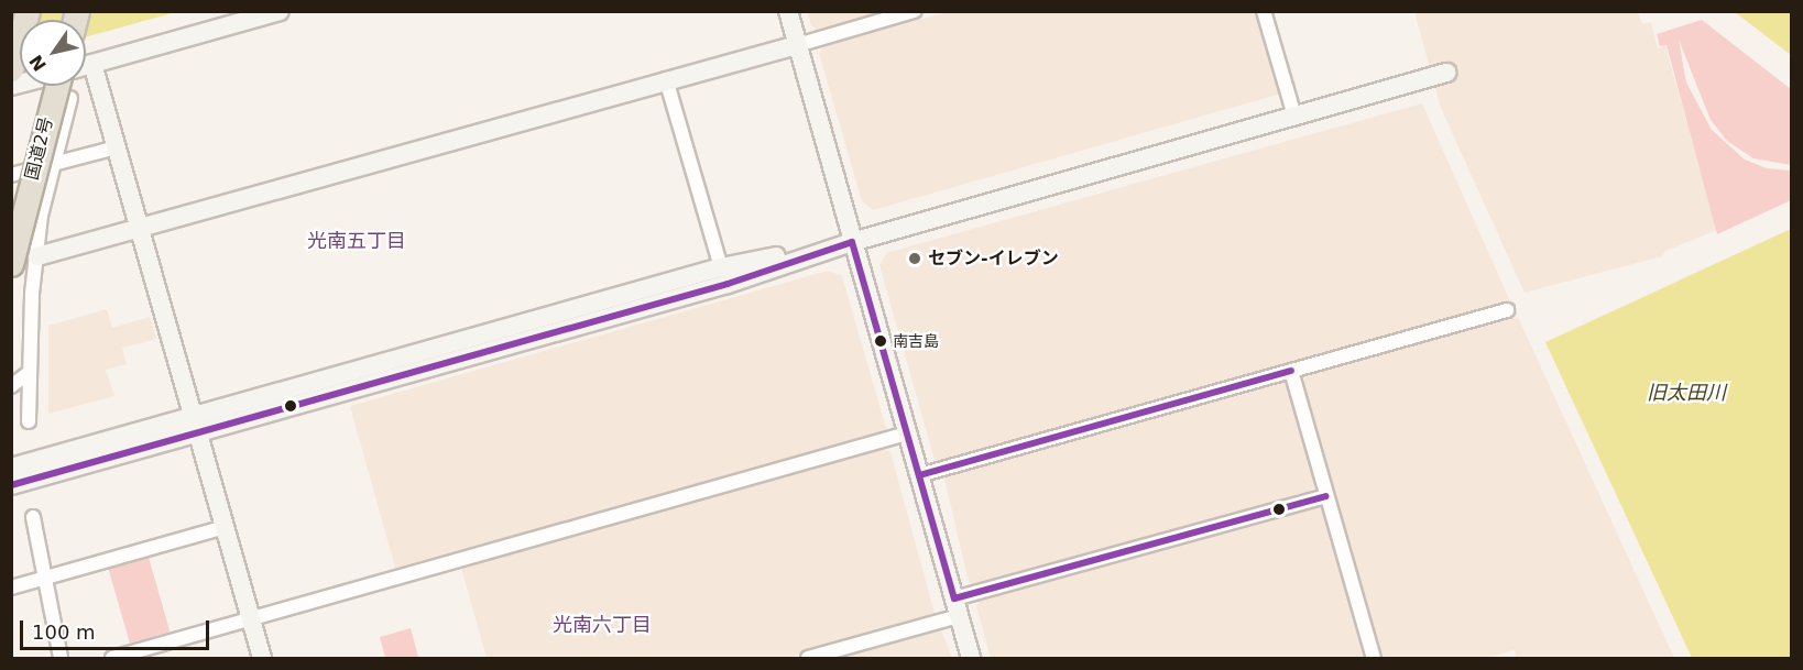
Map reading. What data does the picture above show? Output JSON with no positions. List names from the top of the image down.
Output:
{
  "streets": {
    "highway": ["国道2号"]
  },
  "districts": ["光南五丁目", "光南六丁目"],
  "water": ["旧太田川"],
  "places": ["セブン-イレブン", "南吉島"],
  "scale_bar": "100 m",
  "north": "bottom left"
}
